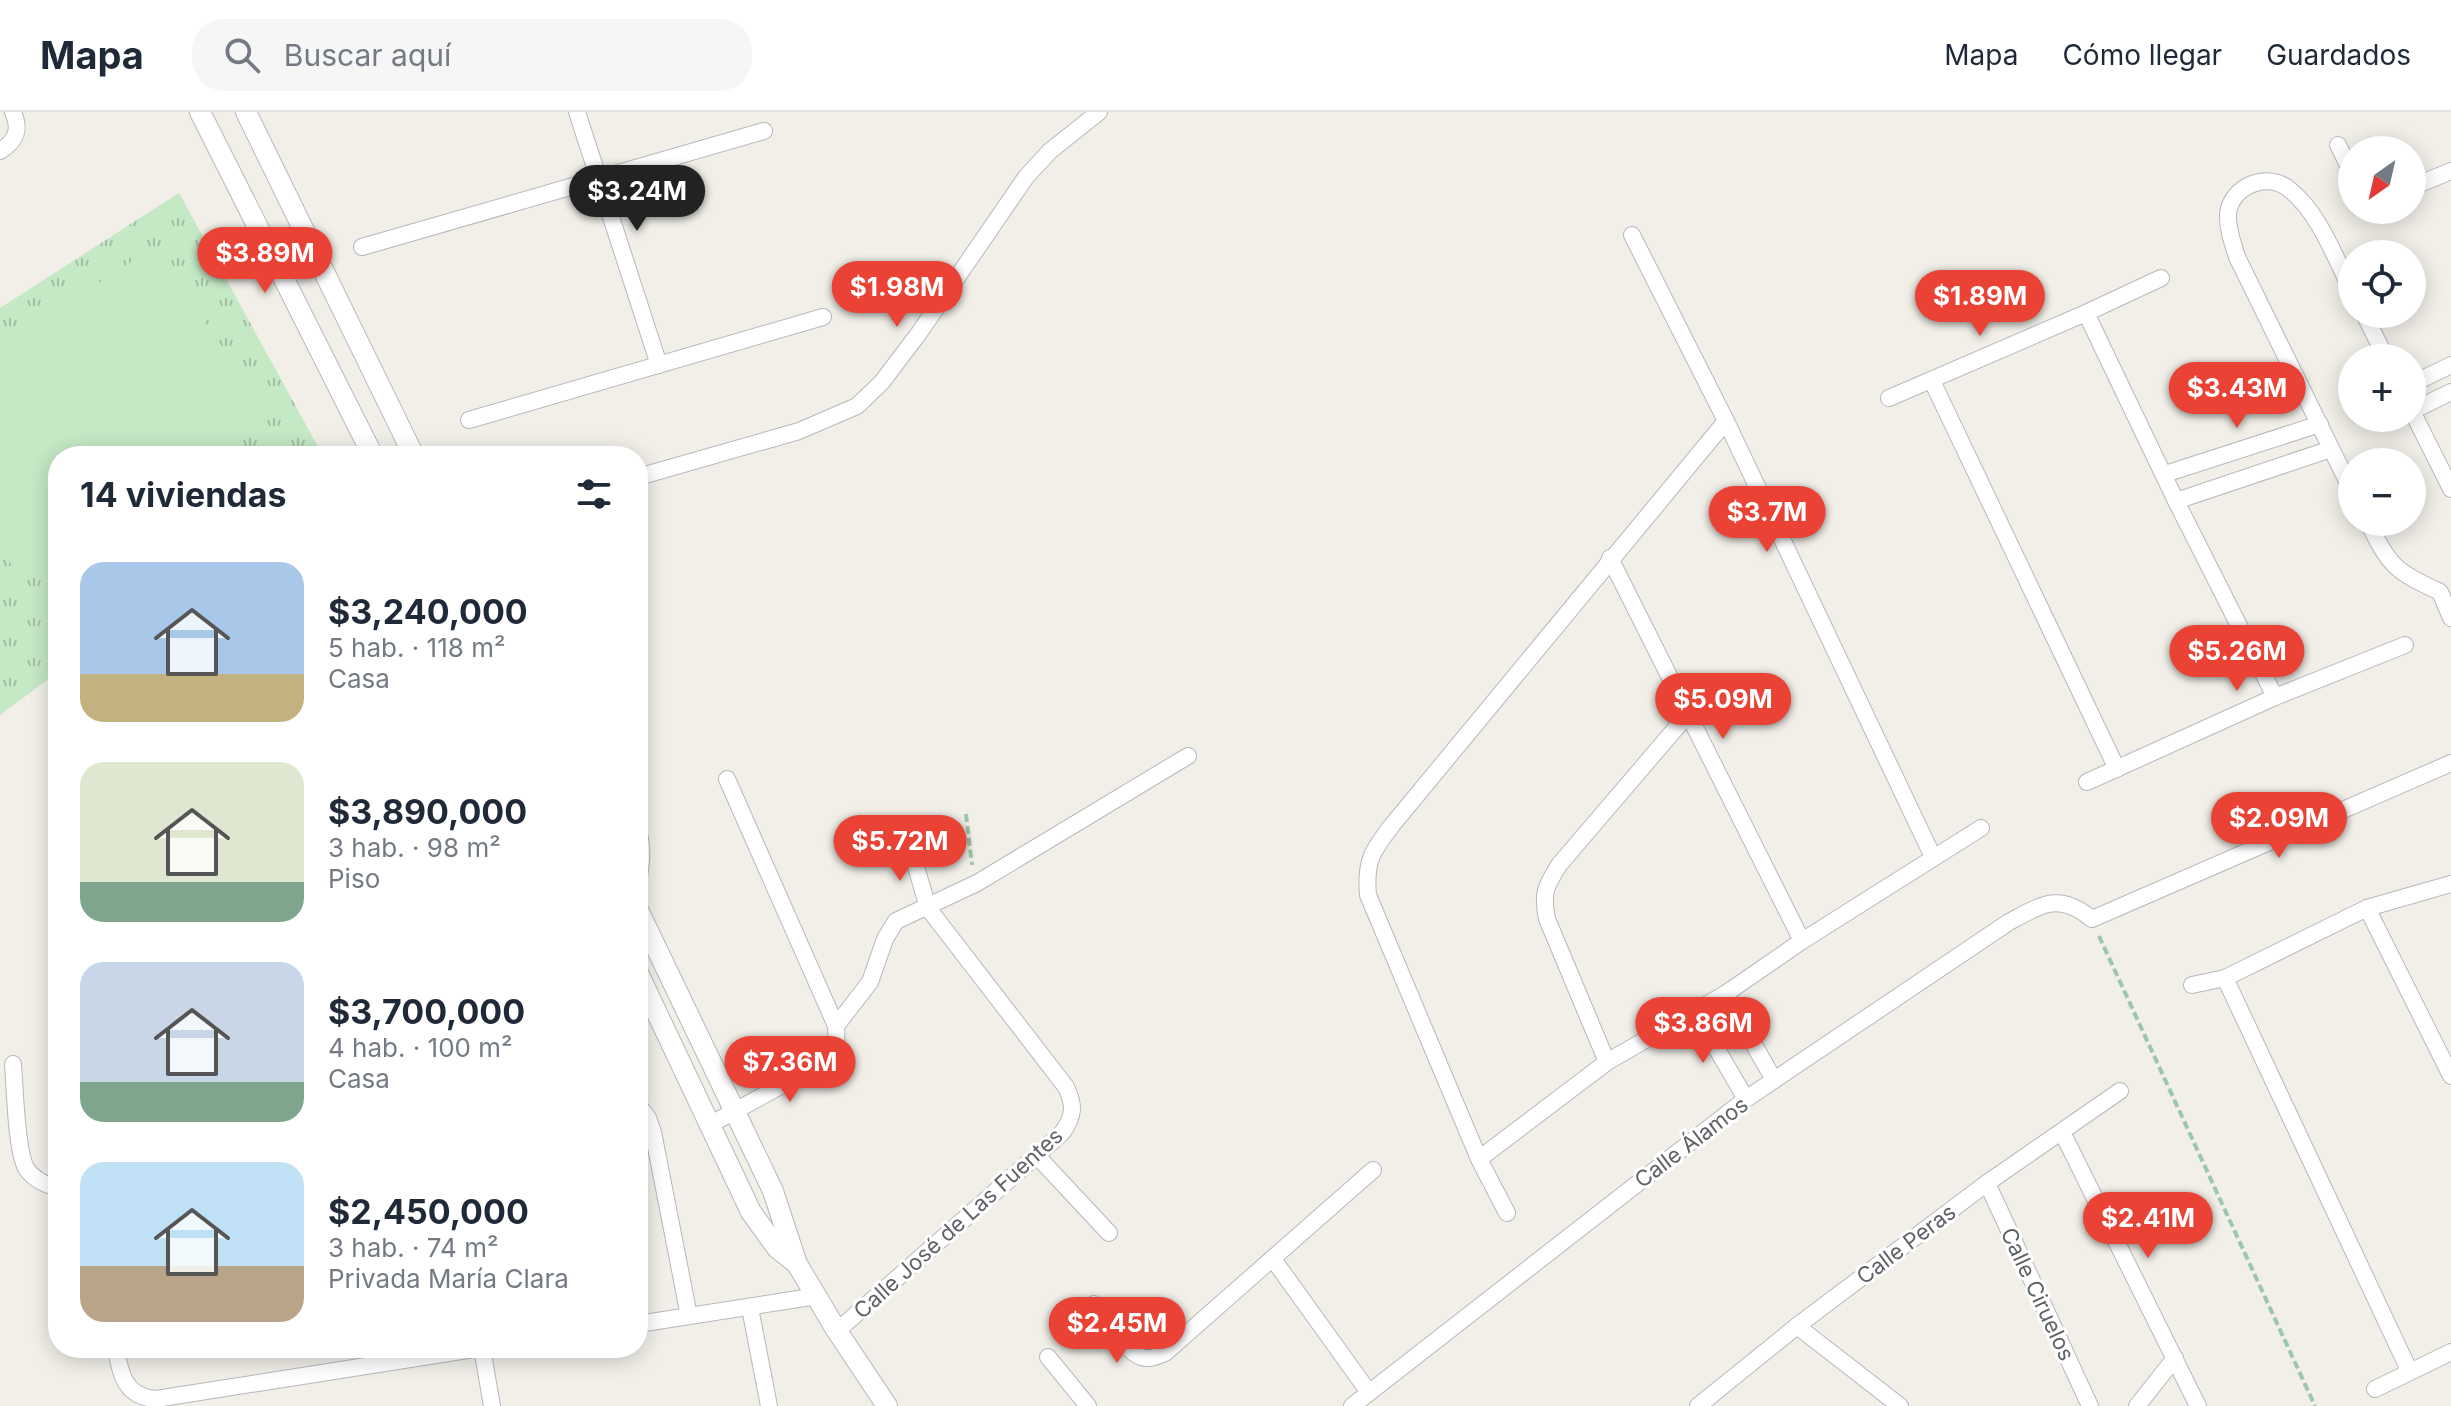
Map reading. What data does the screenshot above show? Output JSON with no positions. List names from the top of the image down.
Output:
{
  "streets": {
    "street": [
      "Calle Álamos",
      "Calle José de Las Fuentes",
      "Calle Peras",
      "Calle Ciruelos"
    ]
  },
  "crossings": [
    ["Calle Peras", "Calle Ciruelos"]
  ],
  "north": "bottom left",
  "page": {
    "header": "Mapa",
    "search": "Buscar aquí",
    "nav": ["Mapa", "Cómo llegar", "Guardados"],
    "map_buttons": ["+", "−"],
    "price": [
      "$3.24M",
      "$3.89M",
      "$1.98M",
      "$1.89M",
      "$3.43M",
      "$3.7M",
      "$5.26M",
      "$5.09M",
      "$2.09M",
      "$5.72M",
      "$3.86M",
      "$7.36M",
      "$2.41M",
      "$2.45M"
    ],
    "heading": "14 viviendas",
    "list": [
      {
        "name": "$3,240,000",
        "note": "5 hab. · 118 m² · Casa"
      },
      {
        "name": "$3,890,000",
        "note": "3 hab. · 98 m² · Piso"
      },
      {
        "name": "$3,700,000",
        "note": "4 hab. · 100 m² · Casa"
      },
      {
        "name": "$2,450,000",
        "note": "3 hab. · 74 m² · Privada María Clara"
      }
    ]
  }
}
